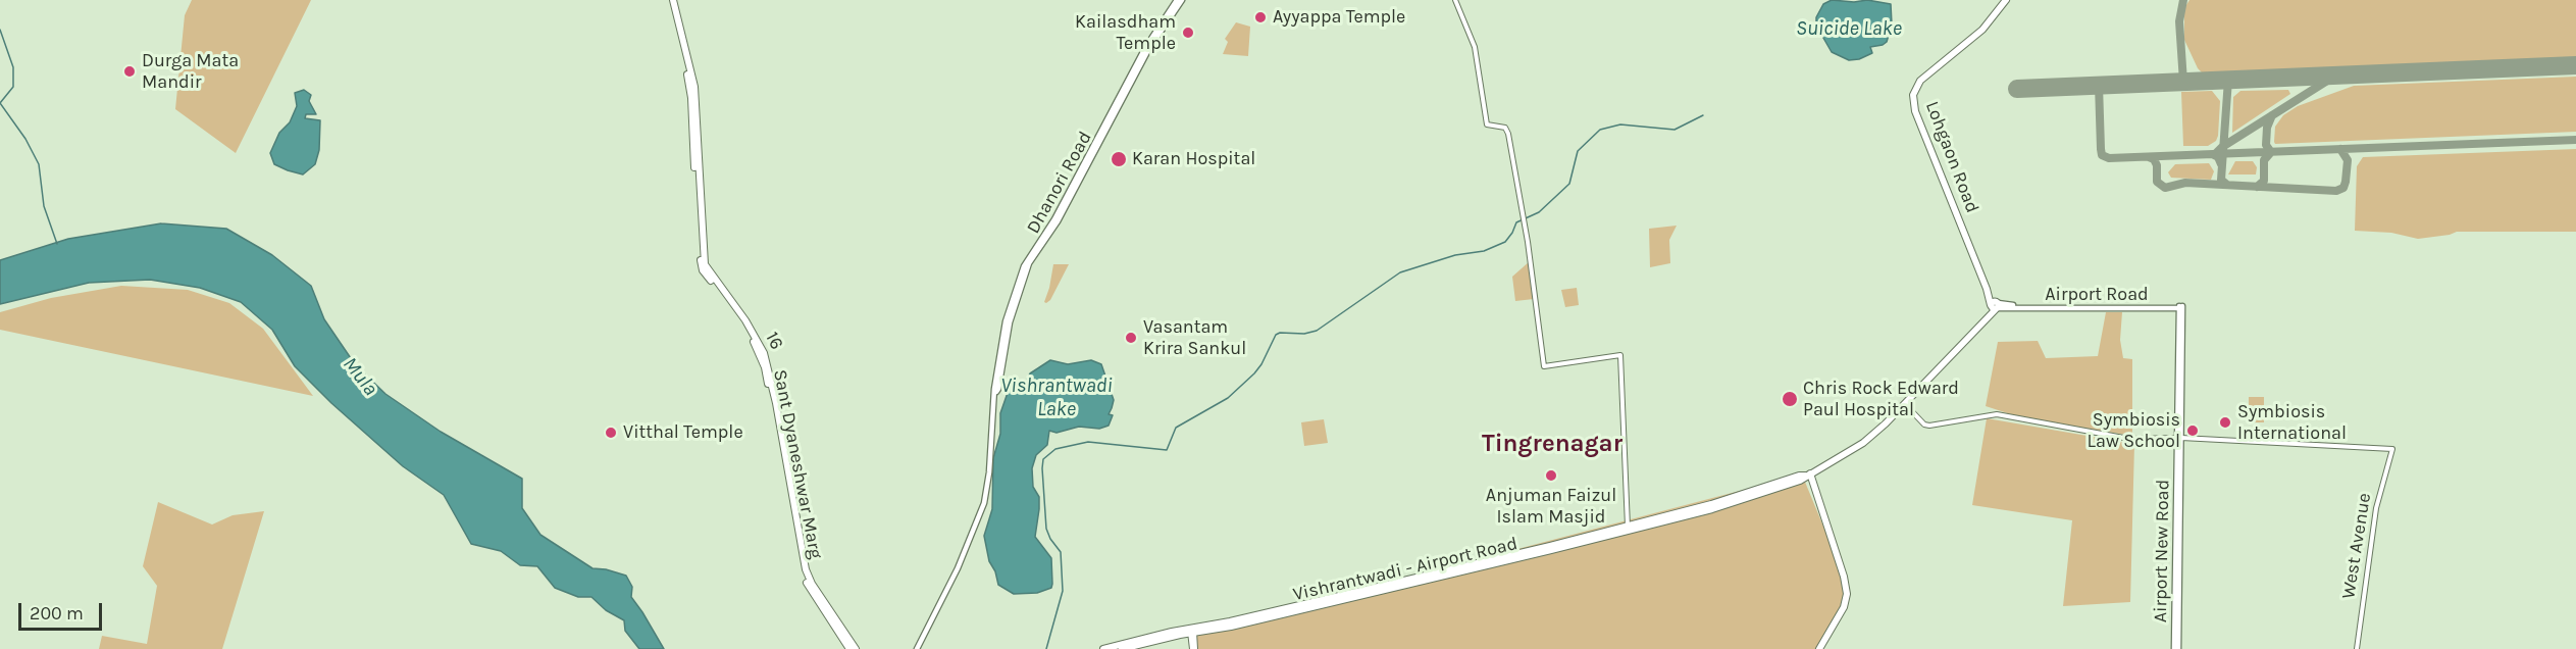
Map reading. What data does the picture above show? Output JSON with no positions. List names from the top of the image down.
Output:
{
  "streets": {
    "main road": [
      "Lohgaon Road",
      "Dhanori Road",
      "Airport Road",
      "16",
      "Sant Dyaneshwar Marg",
      "Airport New Road",
      "Vishrantwadi - Airport Road"
    ],
    "street": ["West Avenue"]
  },
  "crossings": [
    ["Lohgaon Road", "Airport Road"],
    ["Lohgaon Road", "Vishrantwadi - Airport Road"],
    ["Airport Road", "Airport New Road"],
    ["Airport Road", "Vishrantwadi - Airport Road"],
    ["16", "Sant Dyaneshwar Marg"],
    ["West Avenue", "Airport New Road"]
  ],
  "districts": ["Tingrenagar"],
  "water": ["Suicide Lake", "Mula", "Vishrantwadi Lake"],
  "places": [
    "Ayyappa Temple",
    "Kailasdham Temple",
    "Durga Mata Mandir",
    "Karan Hospital",
    "Vasantam Krira Sankul",
    "Chris Rock Edward Paul Hospital",
    "Symbiosis International",
    "Symbiosis Law School",
    "Vitthal Temple",
    "Anjuman Faizul Islam Masjid"
  ],
  "scale_bar": "200 m"
}
